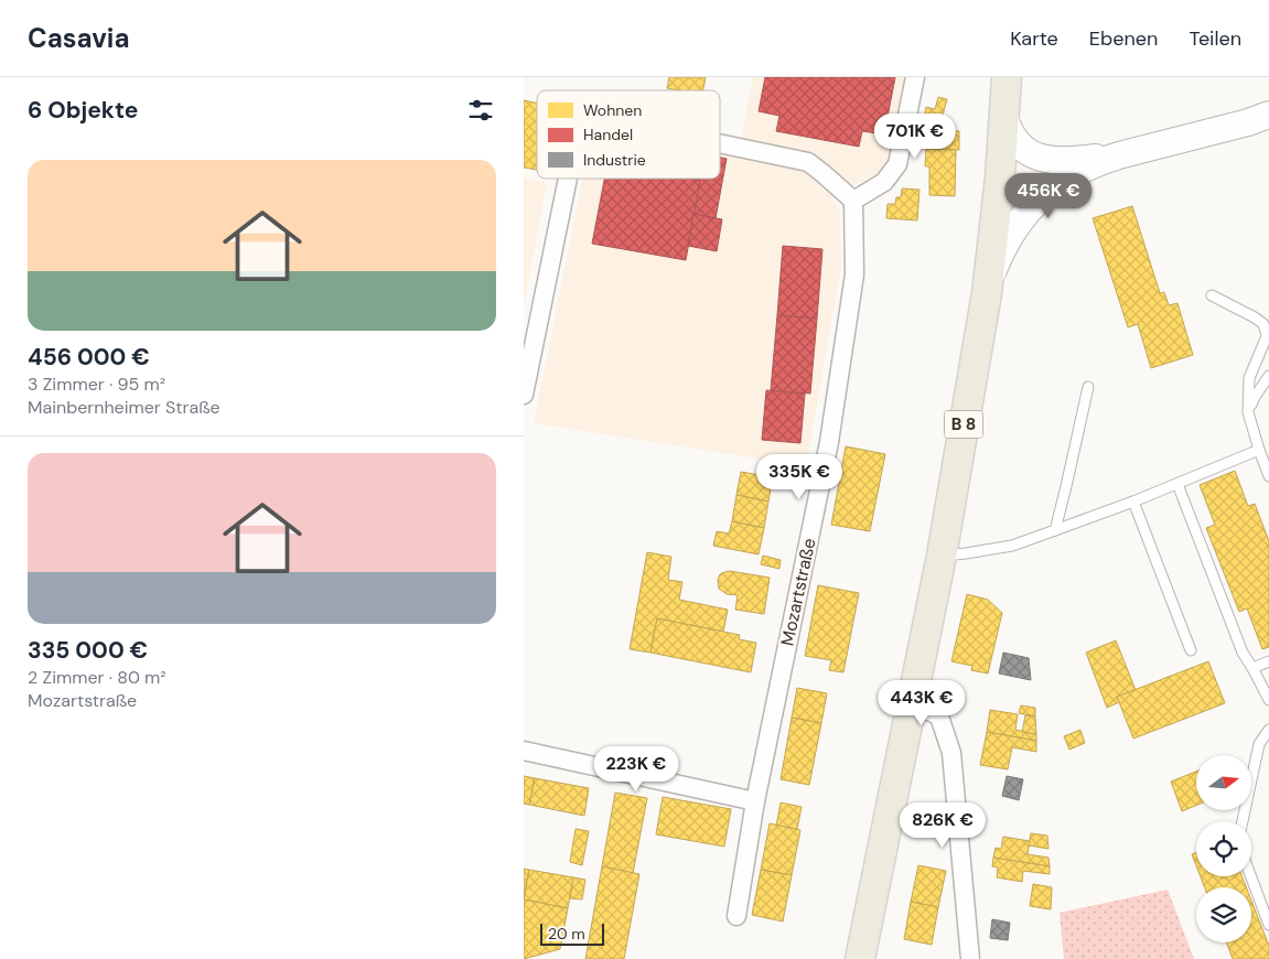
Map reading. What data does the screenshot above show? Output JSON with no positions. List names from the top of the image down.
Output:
{
  "streets": {
    "main road": ["B 8"],
    "street": ["Mozartstraße"]
  },
  "legend": ["Wohnen", "Handel", "Industrie"],
  "scale_bar": "20 m",
  "north": "right",
  "page": {
    "header": "Casavia",
    "nav": ["Karte", "Ebenen", "Teilen"],
    "heading": "6 Objekte",
    "price": [
      "701K €",
      "456K €",
      "335K €",
      "443K €",
      "223K €",
      "826K €"
    ],
    "list": [
      {
        "name": "456 000 €",
        "note": "3 Zimmer · 95 m² · Mainbernheimer Straße"
      },
      {
        "name": "335 000 €",
        "note": "2 Zimmer · 80 m² · Mozartstraße"
      }
    ],
    "scale": "20 m"
  }
}
